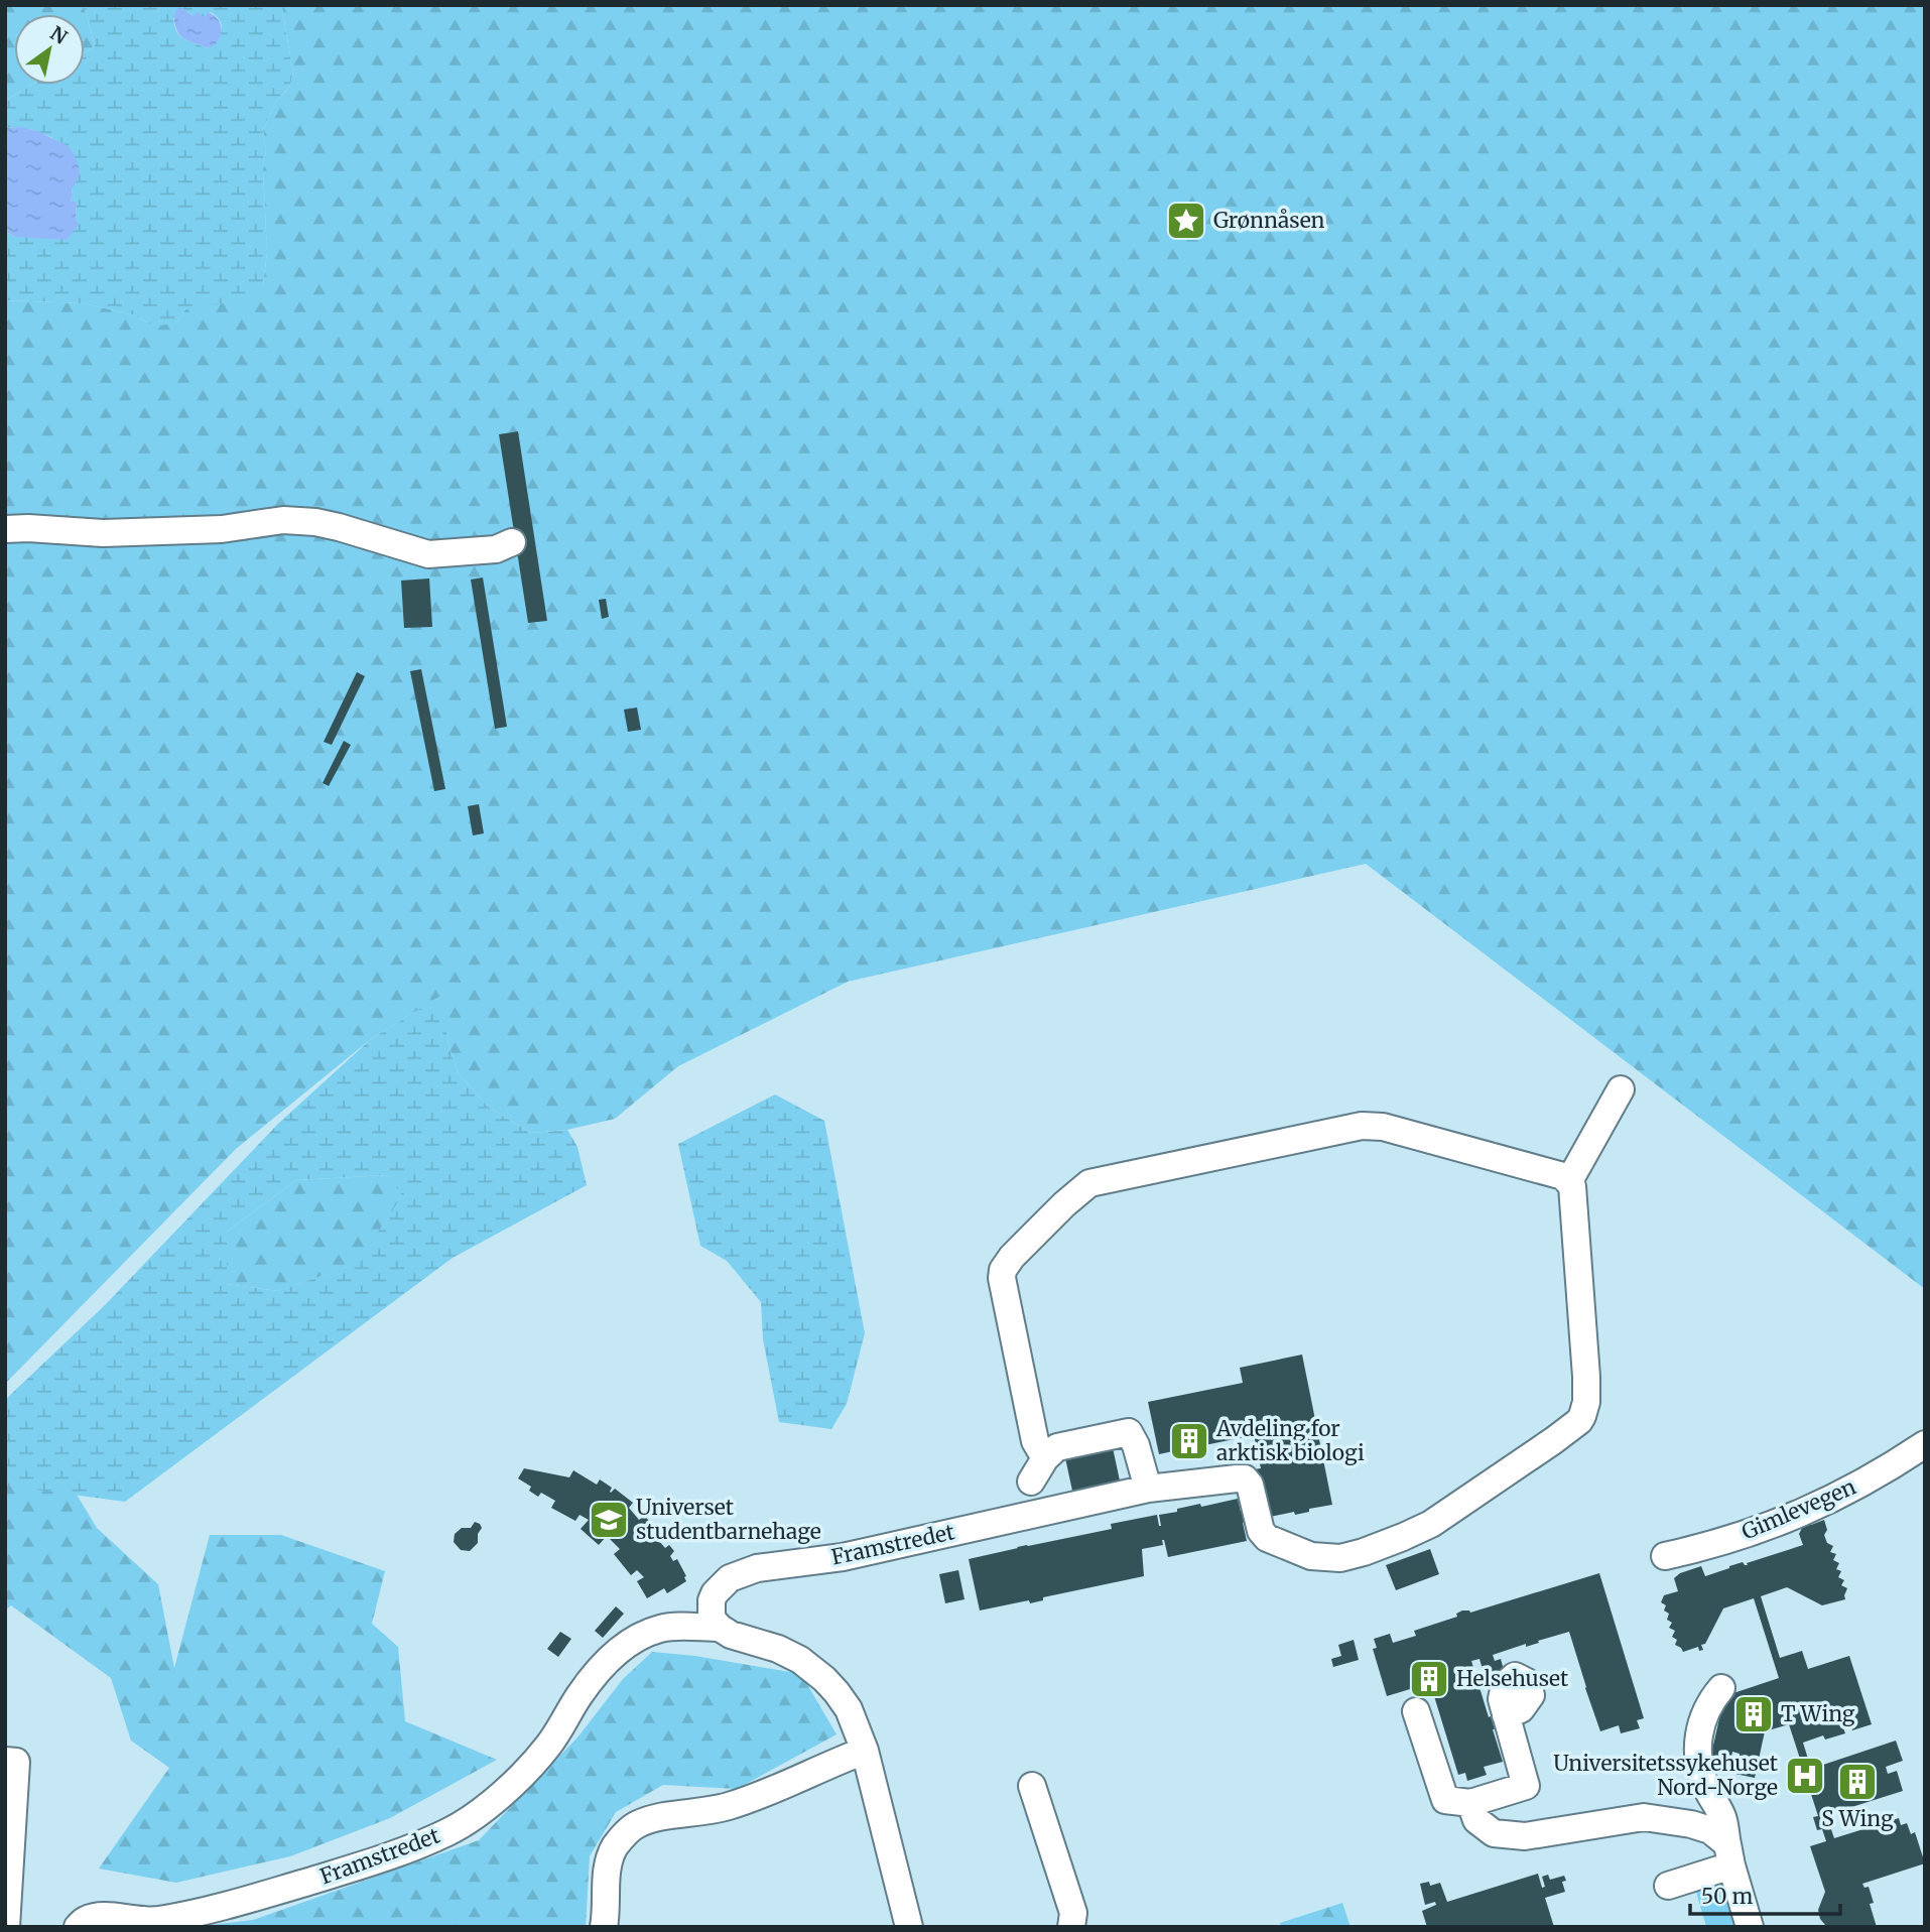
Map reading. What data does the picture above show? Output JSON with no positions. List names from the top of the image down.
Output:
{
  "streets": {
    "street": ["Gimlevegen", "Framstredet"]
  },
  "places": {
    "place": ["Grønnåsen"],
    "building": [
      "Avdeling for arktisk biologi",
      "Helsehuset",
      "T Wing",
      "S Wing"
    ],
    "school or university": ["Universet studentbarnehage"],
    "hospital": ["Universitetssykehuset Nord-Norge"]
  },
  "scale_bar": "50 m",
  "north": "top right"
}
